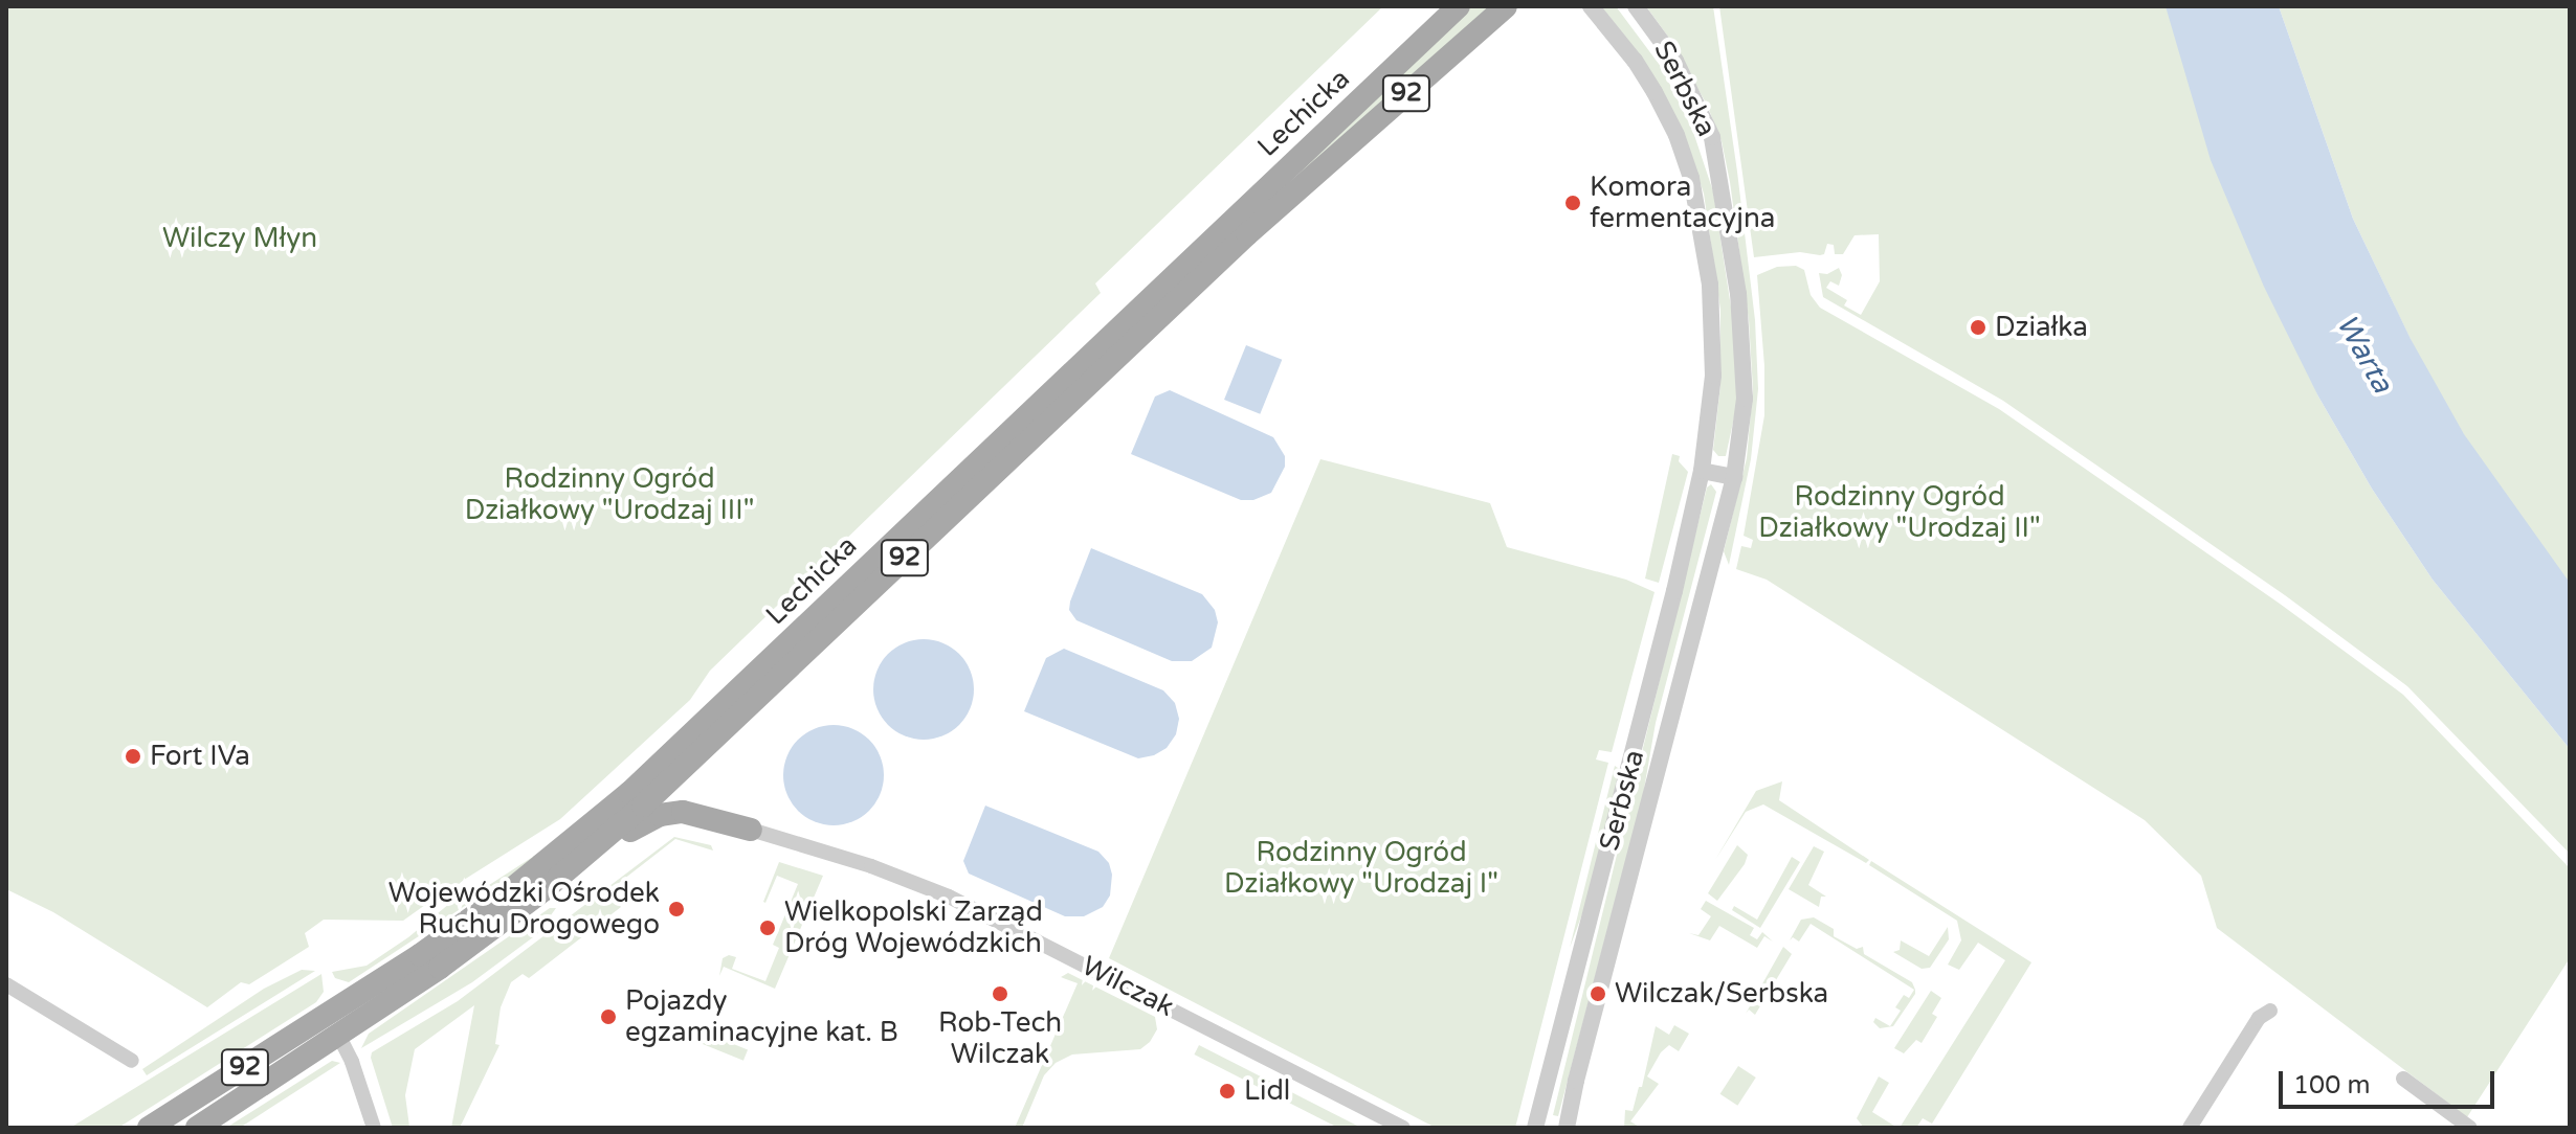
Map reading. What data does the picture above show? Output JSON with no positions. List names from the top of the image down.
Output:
{
  "streets": {
    "main road": ["92", "Lechicka"],
    "street": ["Serbska", "Wilczak"]
  },
  "water": ["Warta"],
  "parks": [
    "Wilczy Młyn",
    "Rodzinny Ogród Działkowy \"Urodzaj III\"",
    "Rodzinny Ogród Działkowy \"Urodzaj II\"",
    "Rodzinny Ogród Działkowy \"Urodzaj I\""
  ],
  "places": [
    "Komora fermentacyjna",
    "Działka",
    "Fort IVa",
    "Wojewódzki Ośrodek Ruchu Drogowego",
    "Wielkopolski Zarząd Dróg Wojewódzkich",
    "Rob-Tech Wilczak",
    "Wilczak/Serbska",
    "Pojazdy egzaminacyjne kat. B",
    "Lidl"
  ],
  "scale_bar": "100 m"
}
